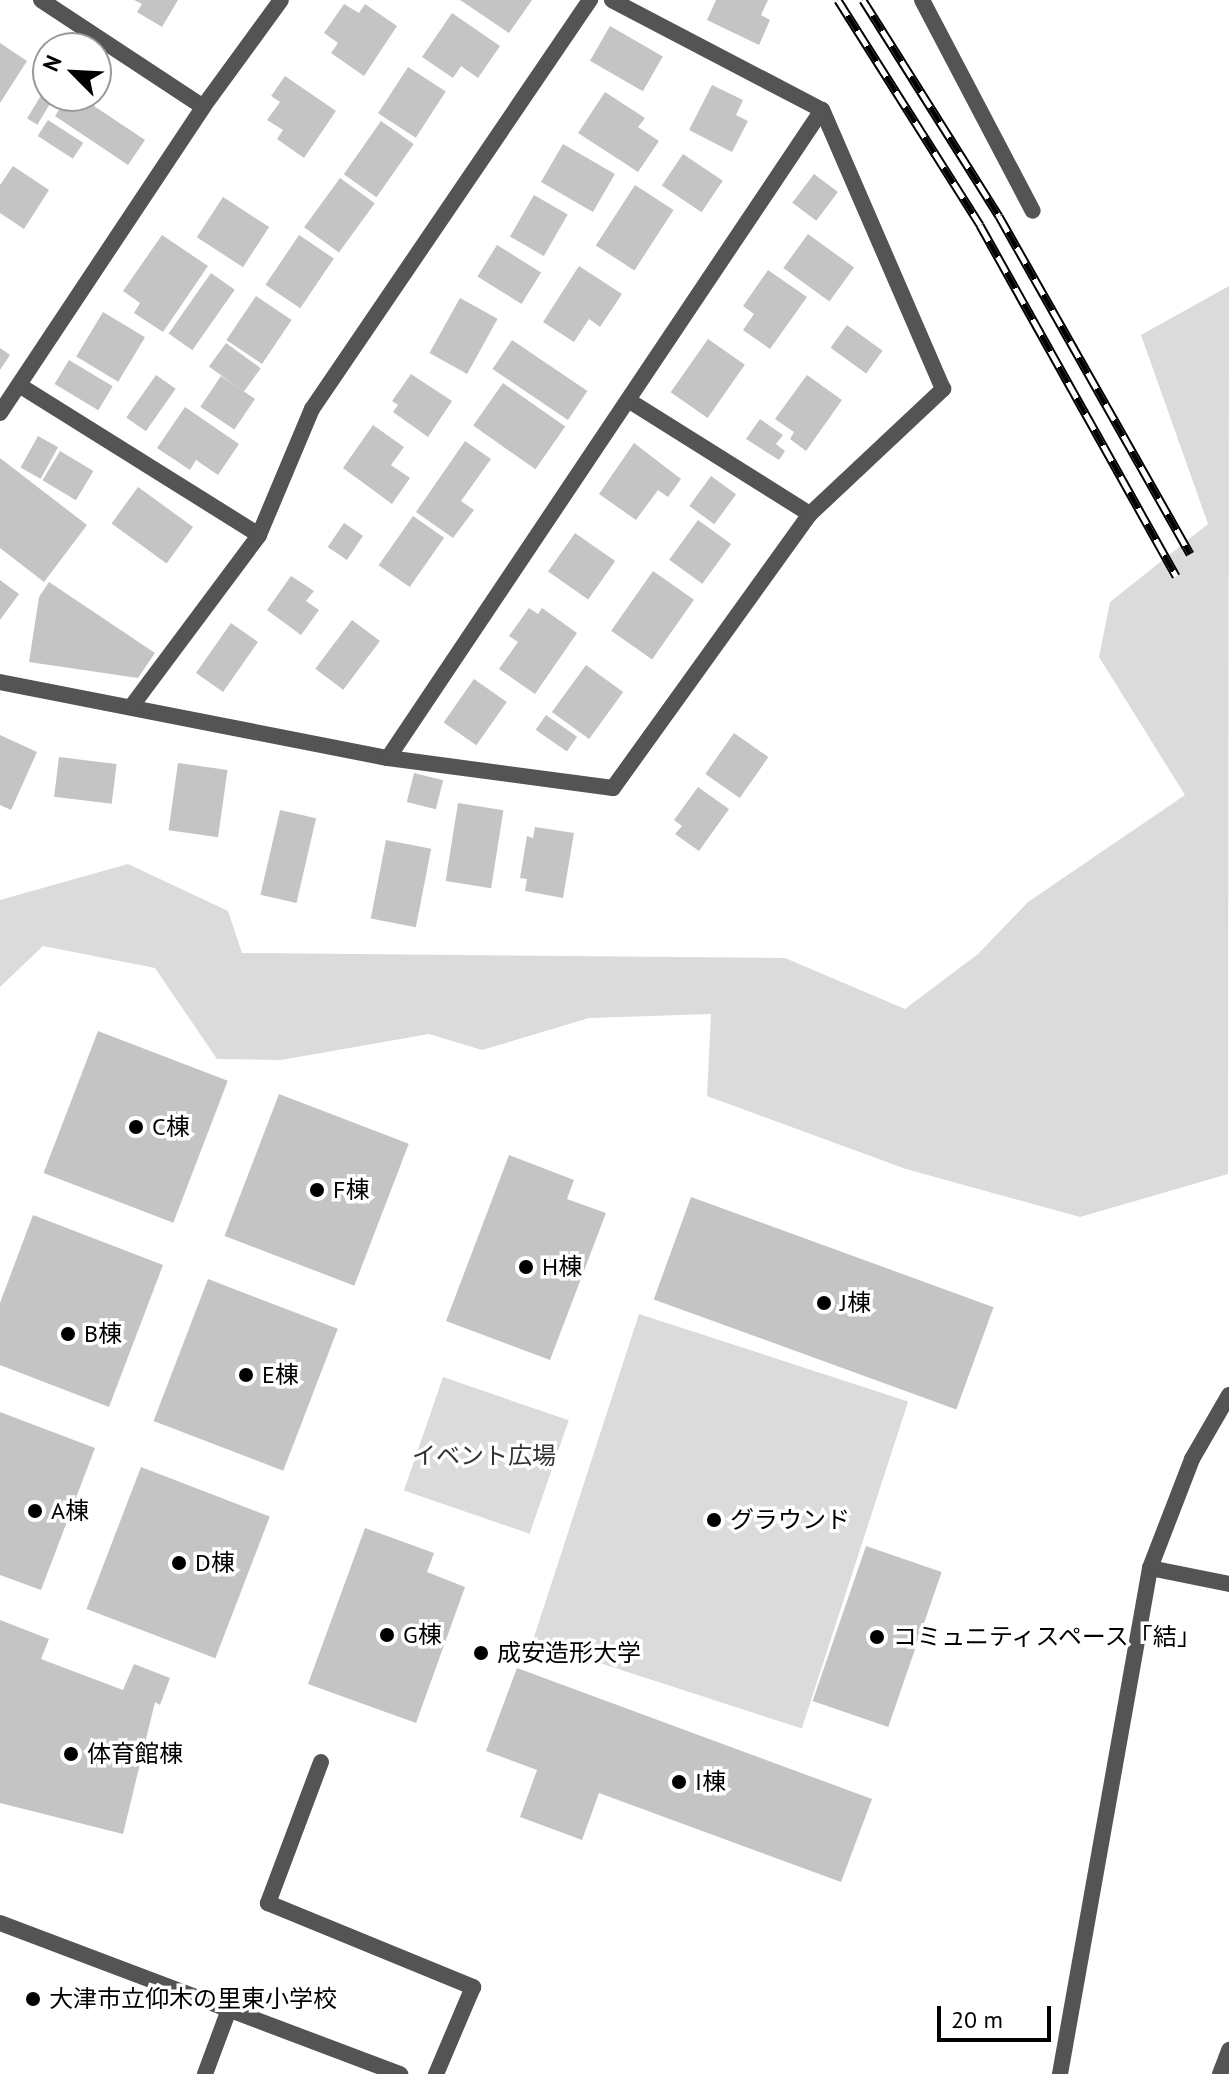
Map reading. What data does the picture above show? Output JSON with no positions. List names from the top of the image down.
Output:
{
  "parks": ["イベント広場"],
  "places": [
    "C棟",
    "F棟",
    "H棟",
    "J棟",
    "B棟",
    "E棟",
    "A棟",
    "グラウンド",
    "D棟",
    "G棟",
    "コミュニティスペース「結」",
    "成安造形大学",
    "体育館棟",
    "I棟",
    "大津市立仰木の里東小学校"
  ],
  "scale_bar": "20 m",
  "north": "top left"
}
